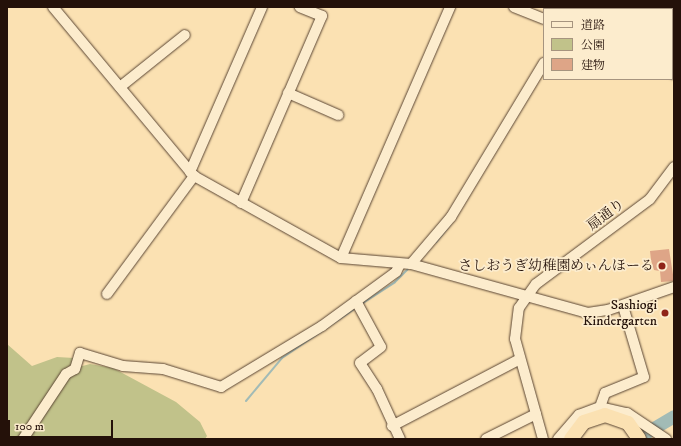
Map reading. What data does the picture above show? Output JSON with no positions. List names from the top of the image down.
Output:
{
  "streets": {
    "street": ["扇通り"]
  },
  "places": ["さしおうぎ幼稚園めぃんほーる", "Sashiogi Kindergarten"],
  "legend": ["道路", "公園", "建物"],
  "scale_bar": "100 m"
}
